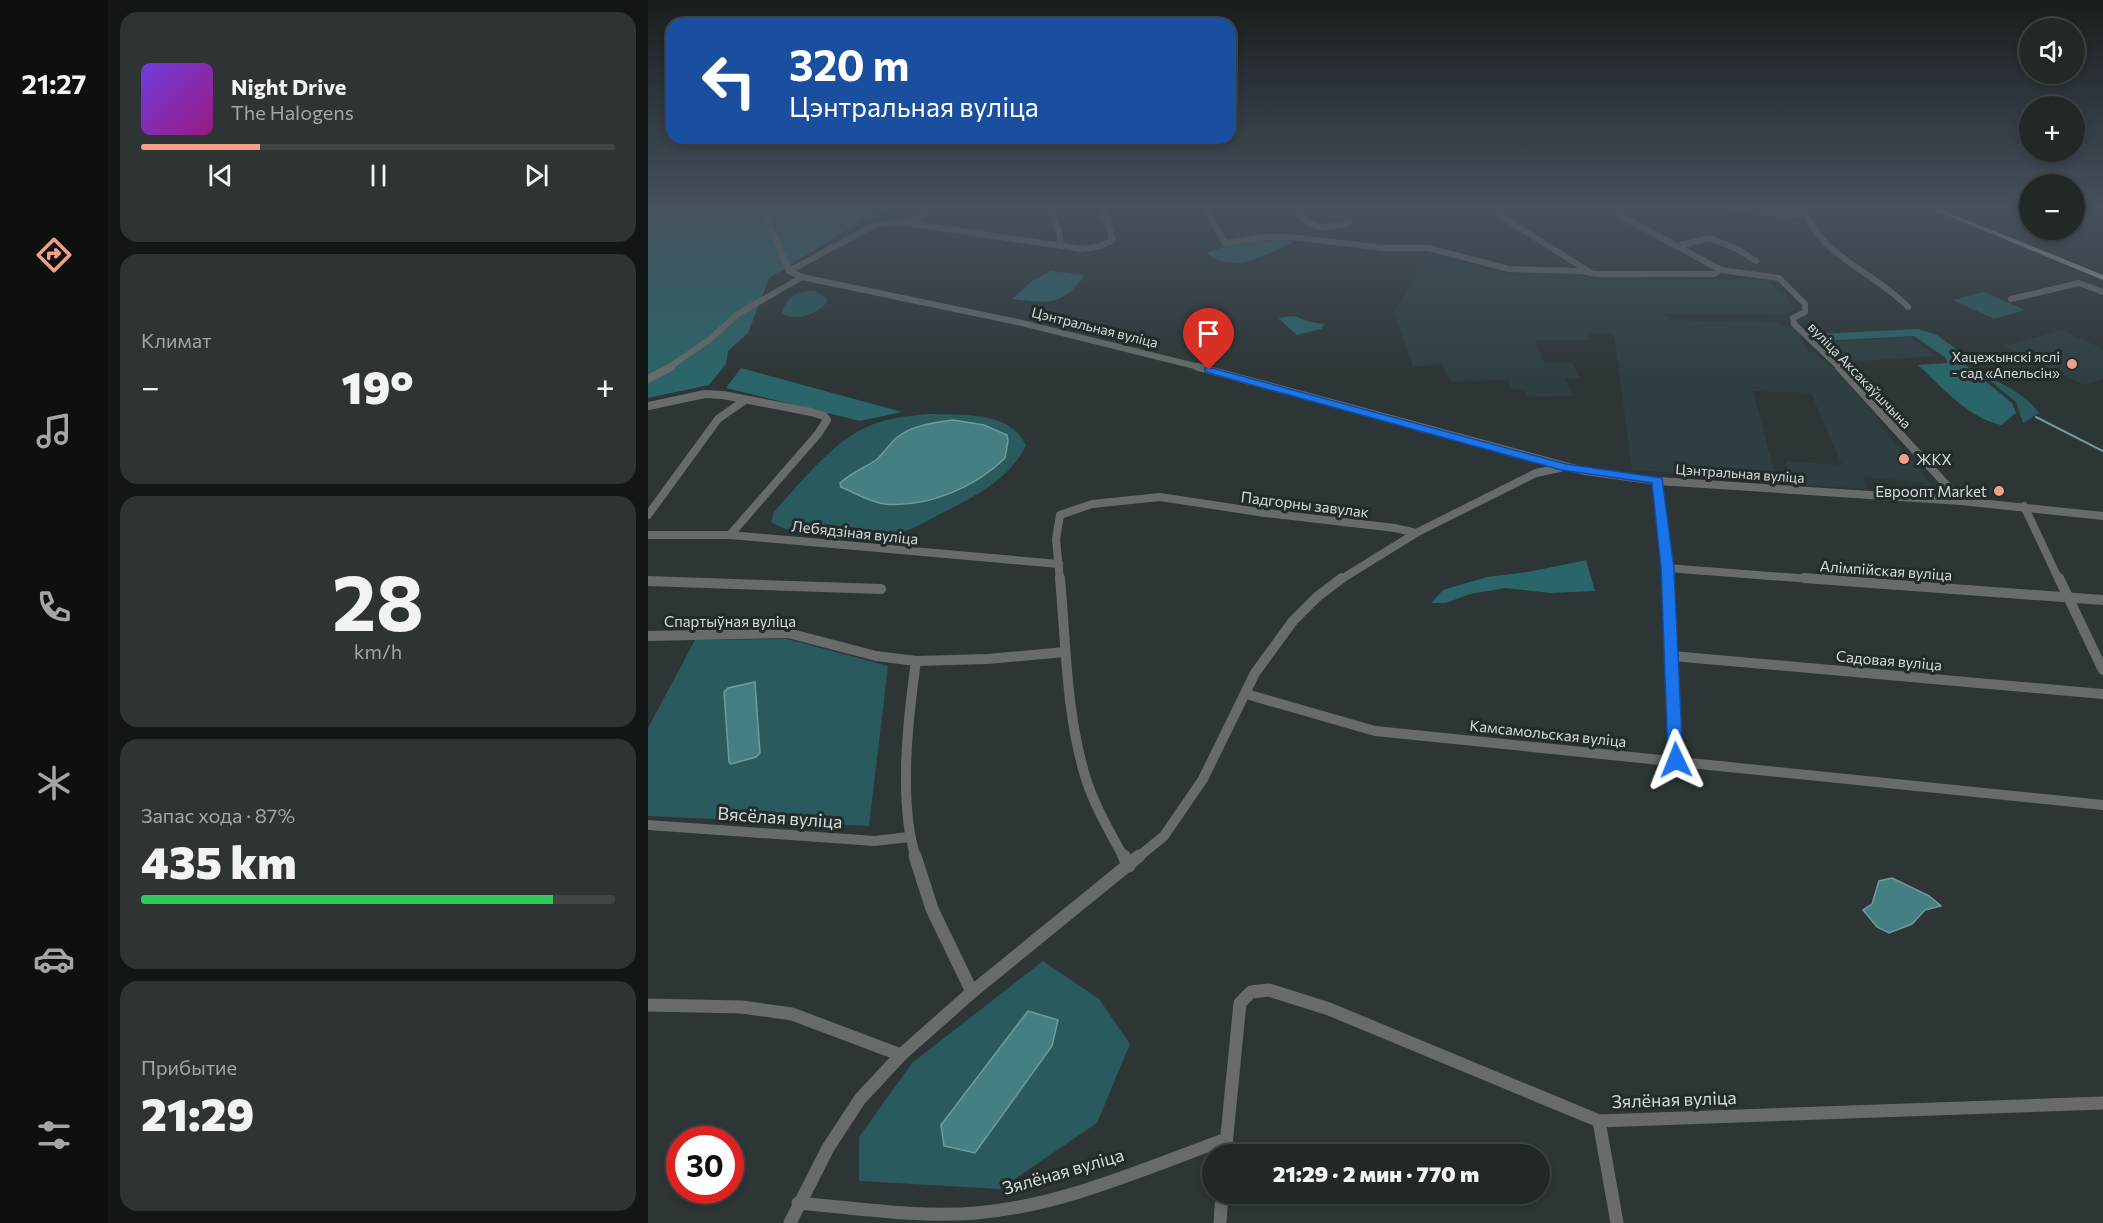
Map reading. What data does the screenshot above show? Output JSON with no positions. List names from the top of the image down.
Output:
{
  "streets": {
    "street": [
      "Цэнтральная вуліца",
      "вуліца Аксакаўшчына",
      "Падгорны завулак",
      "Лебядзіная вуліца",
      "Алімпійская вуліца",
      "Спартыўная вуліца",
      "Садовая вуліца",
      "Камсамольская вуліца",
      "Вясёлая вуліца",
      "Зялёная вуліца"
    ]
  },
  "crossings": [
    ["Цэнтральная вуліца", "вуліца Аксакаўшчына"],
    ["Падгорны завулак", "Лебядзіная вуліца"]
  ],
  "places": ["Хацежынскі яслі - сад «Апельсін»", "ЖКХ", "Евроопт Market"],
  "page": {
    "tabs": "21:27",
    "map_buttons": ["+", "−"],
    "turn": ["320 m", "Цэнтральная вуліца"],
    "song": ["Night Drive", "The Halogens"],
    "tile": [
      "Климат",
      ["28", "km/h"],
      ["Запас хода · 87%", "435 km"],
      ["Прибытие", "21:29"]
    ],
    "heat": ["−", "19°", "+"],
    "limit": "30",
    "trip": "21:29 · 2 мин · 770 m"
  }
}
